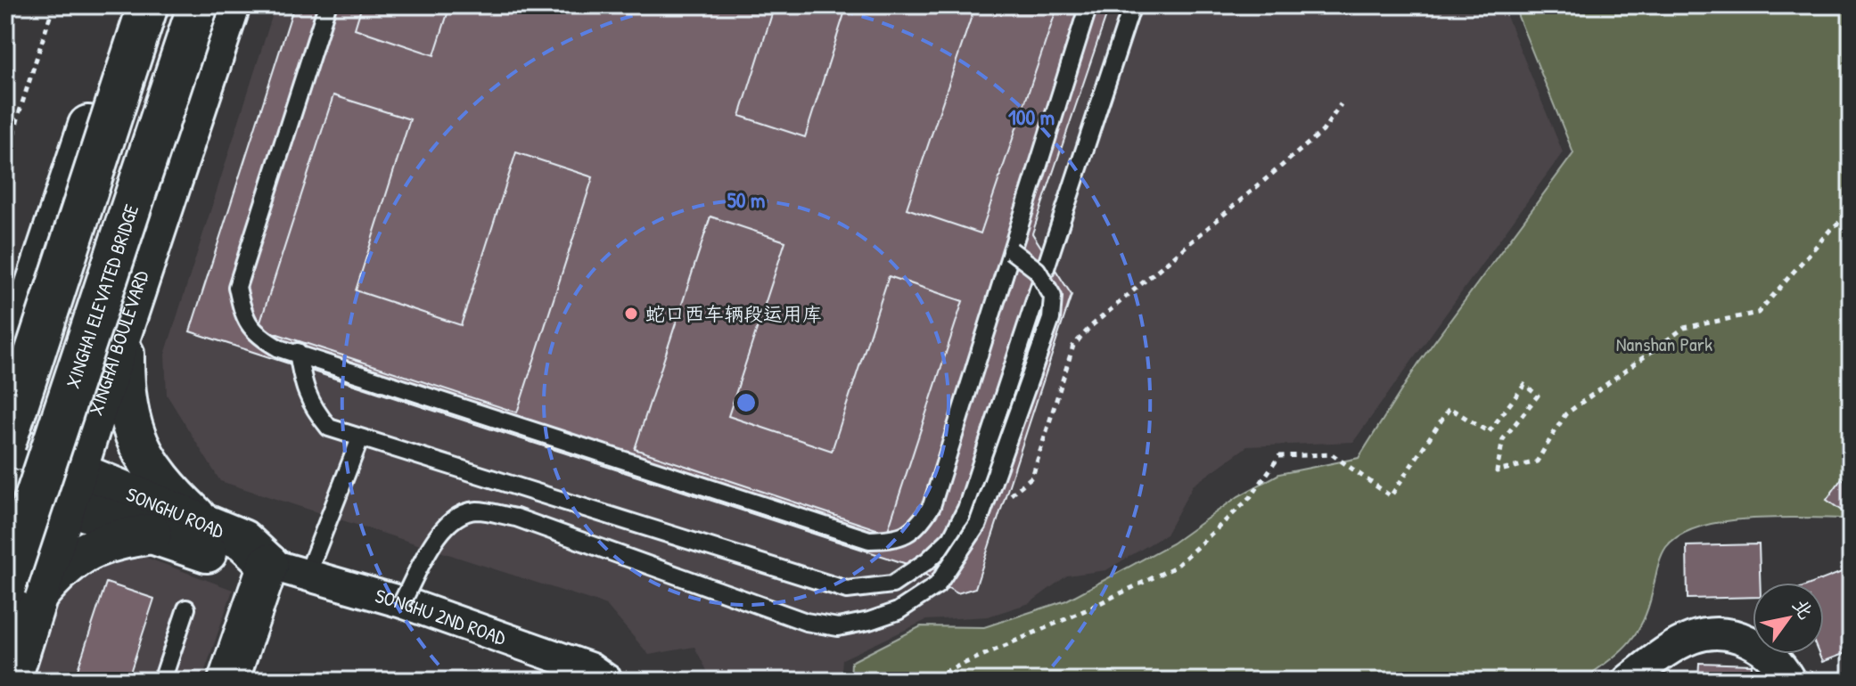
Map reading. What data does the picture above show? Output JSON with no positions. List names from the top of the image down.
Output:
{
  "streets": {
    "street": [
      "XINGHAI ELEVATED BRIDGE",
      "XINGHAI BOULEVARD",
      "SONGHU ROAD",
      "SONGHU 2ND ROAD"
    ]
  },
  "crossings": [
    ["XINGHAI ELEVATED BRIDGE", "XINGHAI BOULEVARD"],
    ["XINGHAI BOULEVARD", "SONGHU ROAD"],
    ["SONGHU ROAD", "SONGHU 2ND ROAD"]
  ],
  "parks": ["Nanshan Park"],
  "places": ["蛇口西车辆段运用库"],
  "north": "top right",
  "rings": ["100 m", "50 m"]
}
